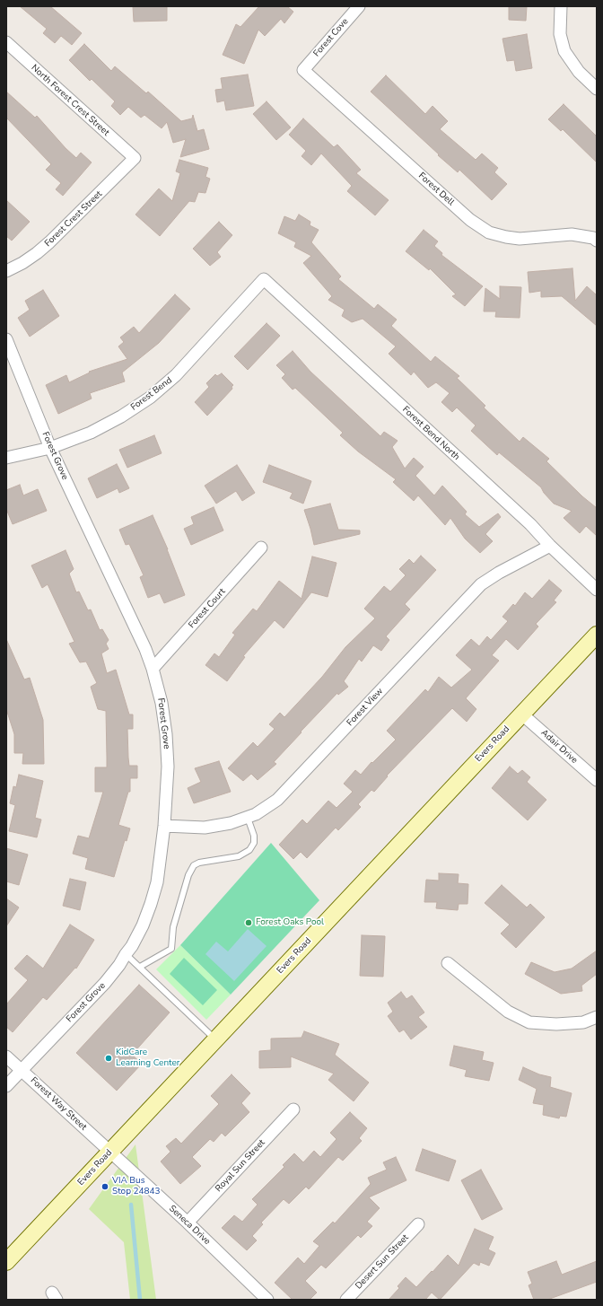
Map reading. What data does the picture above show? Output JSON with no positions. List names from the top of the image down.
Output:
{
  "streets": {
    "main road": ["Evers Road"],
    "street": [
      "Forest Cove",
      "North Forest Crest Street",
      "Forest Dell",
      "Forest Crest Street",
      "Forest Bend",
      "Forest Bend North",
      "Forest Grove",
      "Forest Court",
      "Forest View",
      "Adair Drive",
      "Forest Way Street",
      "Royal Sun Street",
      "Seneca Drive",
      "Desert Sun Street"
    ]
  },
  "crossings": [
    ["Forest Cove", "Forest Dell"],
    ["North Forest Crest Street", "Forest Crest Street"],
    ["Forest Bend", "Forest Bend North"],
    ["Forest Bend", "Forest Grove"],
    ["Forest Bend North", "Forest View"],
    ["Forest Grove", "Forest Court"],
    ["Forest Grove", "Forest View"],
    ["Forest Grove", "Forest Way Street"],
    ["Evers Road", "Adair Drive"],
    ["Evers Road", "Forest Way Street"],
    ["Evers Road", "Seneca Drive"],
    ["Forest Way Street", "Seneca Drive"],
    ["Royal Sun Street", "Seneca Drive"]
  ],
  "places": ["Forest Oaks Pool", "KidCare Learning Center", "VIA Bus Stop 24843"]
}
